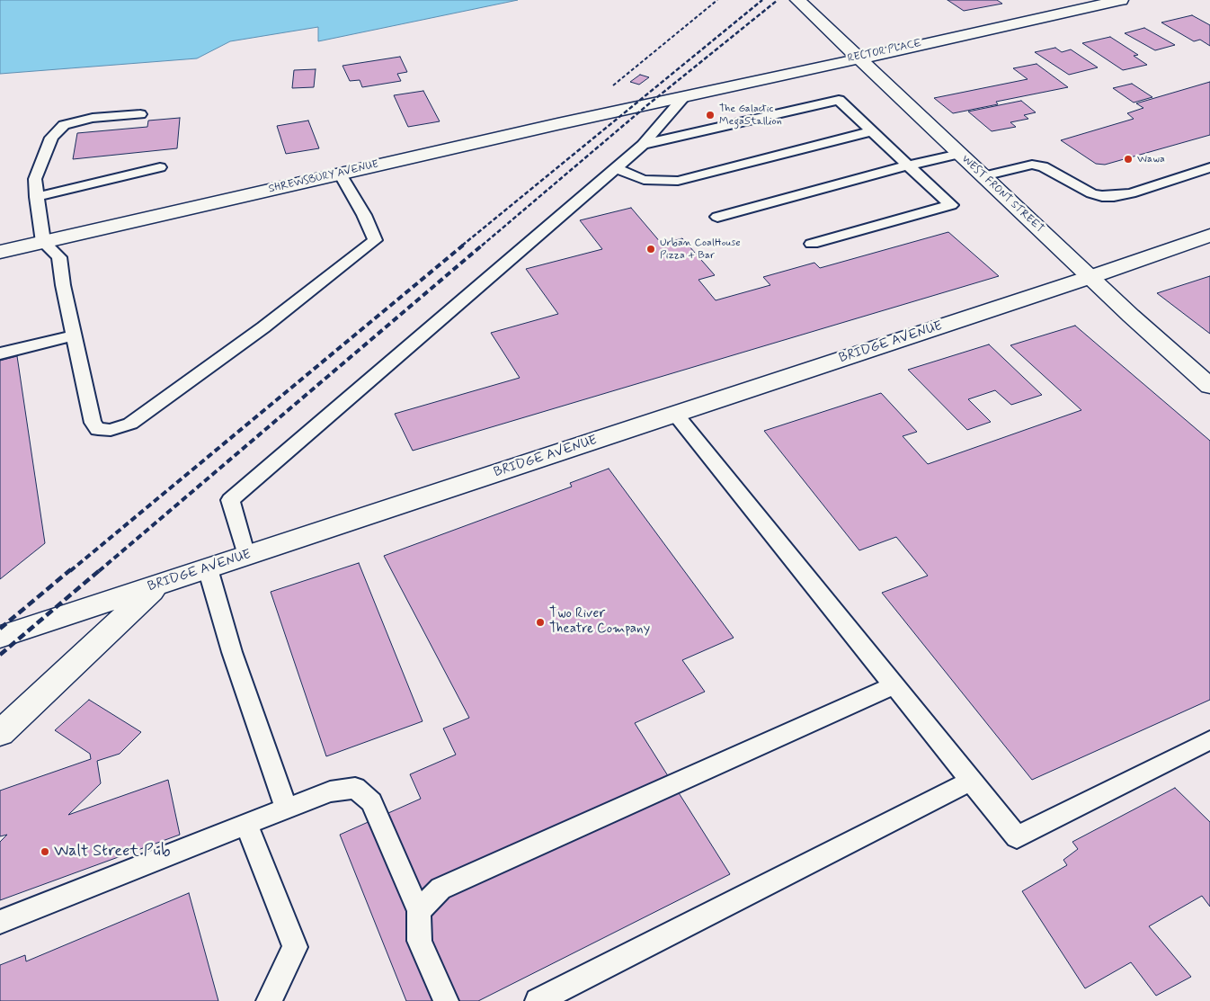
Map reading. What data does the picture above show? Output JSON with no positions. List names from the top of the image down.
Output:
{
  "streets": {
    "main road": [
      "RECTOR PLACE",
      "SHREWSBURY AVENUE",
      "WEST FRONT STREET",
      "BRIDGE AVENUE"
    ]
  },
  "crossings": [
    ["RECTOR PLACE", "SHREWSBURY AVENUE"],
    ["RECTOR PLACE", "WEST FRONT STREET"],
    ["WEST FRONT STREET", "BRIDGE AVENUE"]
  ],
  "places": [
    "The Galactic MegaStallion",
    "Wawa",
    "Urban CoalHouse Pizza + Bar",
    "Two River Theatre Company",
    "Walt Street Pub"
  ]
}
